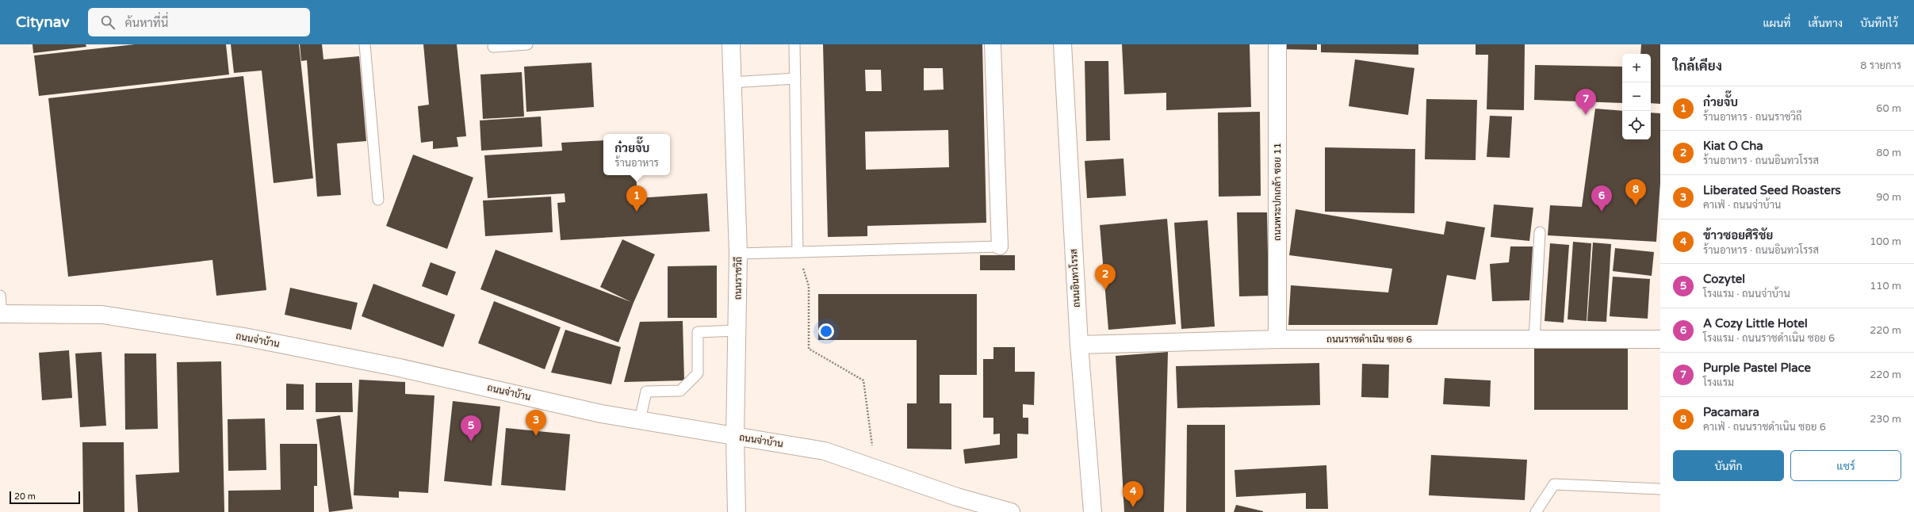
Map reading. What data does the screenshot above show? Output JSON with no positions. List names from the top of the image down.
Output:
{
  "streets": {
    "street": [
      "ถนนพระปกเกล้า ซอย 11",
      "ถนนราชวิถี",
      "ถนนอินทวโรรส",
      "ถนนราชดำเนิน ซอย 6",
      "ถนนจ่าบ้าน"
    ]
  },
  "crossings": [
    ["ถนนพระปกเกล้า ซอย 11", "ถนนราชดำเนิน ซอย 6"],
    ["ถนนราชวิถี", "ถนนจ่าบ้าน"],
    ["ถนนอินทวโรรส", "ถนนราชดำเนิน ซอย 6"]
  ],
  "scale_bar": "20 m",
  "page": {
    "header": "Citynav",
    "search": "ค้นหาที่นี่",
    "nav": ["แผนที่", "เส้นทาง", "บันทึกไว้"],
    "heading": ["ใกล้เคียง", "8 รายการ"],
    "map_buttons": ["+", "−"],
    "list": [
      {
        "mark": "1",
        "name": "ก๋วยจั๊บ",
        "note": "ร้านอาหาร · ถนนราชวิถี",
        "value": "60 m"
      },
      {
        "mark": "2",
        "name": "Kiat O Cha",
        "note": "ร้านอาหาร · ถนนอินทวโรรส",
        "value": "80 m"
      },
      {
        "mark": "3",
        "name": "Liberated Seed Roasters",
        "note": "คาเฟ่ · ถนนจ่าบ้าน",
        "value": "90 m"
      },
      {
        "mark": "4",
        "name": "ข้าวซอยศิริชัย",
        "note": "ร้านอาหาร · ถนนอินทวโรรส",
        "value": "100 m"
      },
      {
        "mark": "5",
        "name": "Cozytel",
        "note": "โรงแรม · ถนนจ่าบ้าน",
        "value": "110 m"
      },
      {
        "mark": "6",
        "name": "A Cozy Little Hotel",
        "note": "โรงแรม · ถนนราชดำเนิน ซอย 6",
        "value": "220 m"
      },
      {
        "mark": "7",
        "name": "Purple Pastel Place",
        "note": "โรงแรม",
        "value": "220 m"
      },
      {
        "mark": "8",
        "name": "Pacamara",
        "note": "คาเฟ่ · ถนนราชดำเนิน ซอย 6",
        "value": "230 m"
      }
    ],
    "pins": [
      "7",
      "8",
      "1",
      "6",
      "2",
      "3",
      "5",
      "4"
    ],
    "popup": ["ก๋วยจั๊บ", "ร้านอาหาร"],
    "buttons": ["บันทึก", "แชร์"],
    "scale": "20 m"
  }
}
